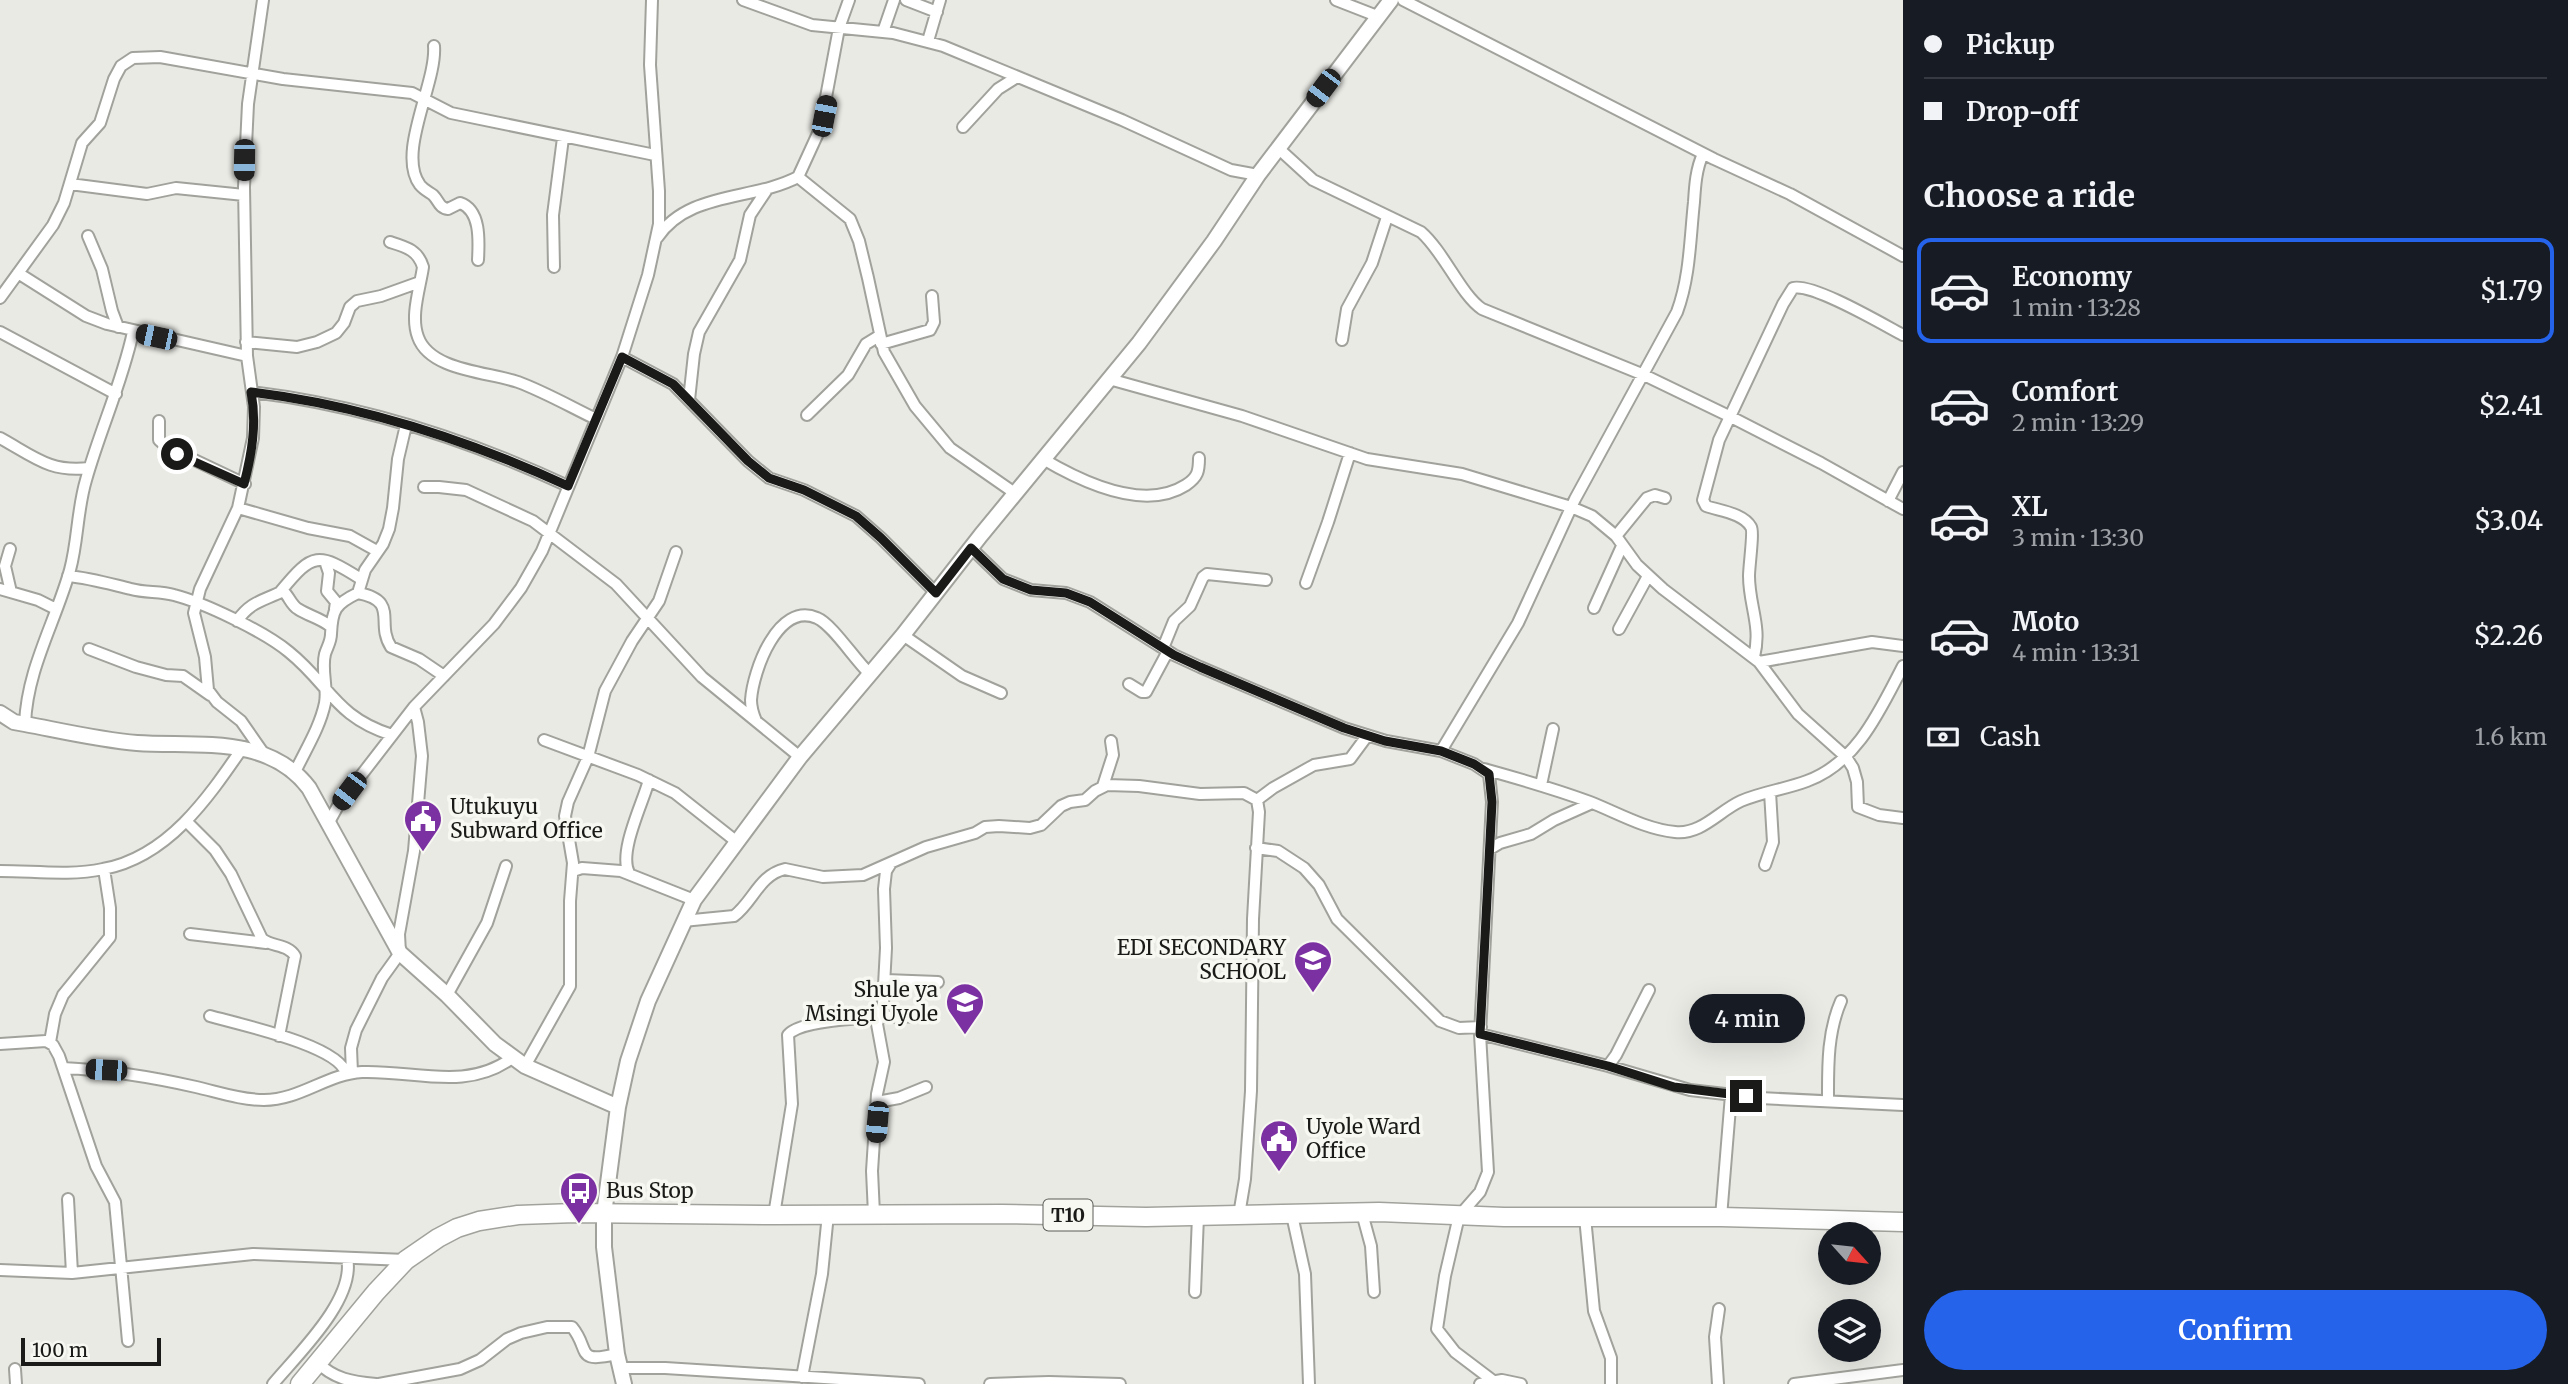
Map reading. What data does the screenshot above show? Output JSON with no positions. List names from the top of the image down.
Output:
{
  "streets": {
    "highway": ["T10"]
  },
  "places": {
    "public building": ["Utukuyu Subward Office", "Uyole Ward Office"],
    "school or university": ["EDI SECONDARY SCHOOL", "Shule ya Msingi Uyole"],
    "bus stop": ["Bus Stop"]
  },
  "scale_bar": "100 m",
  "north": "bottom right",
  "page": {
    "banner": ["Pickup", "Drop-off"],
    "heading": "Choose a ride",
    "list": [
      {
        "name": "Economy",
        "note": "1 min · 13:28",
        "value": "$1.79"
      },
      {
        "name": "Comfort",
        "note": "2 min · 13:29",
        "value": "$2.41"
      },
      {
        "name": "XL",
        "note": "3 min · 13:30",
        "value": "$3.04"
      },
      {
        "name": "Moto",
        "note": "4 min · 13:31",
        "value": "$2.26"
      }
    ],
    "pay": ["Cash", "1.6 km"],
    "bubble": "4 min",
    "buttons": "Confirm",
    "scale": "100 m"
  }
}
